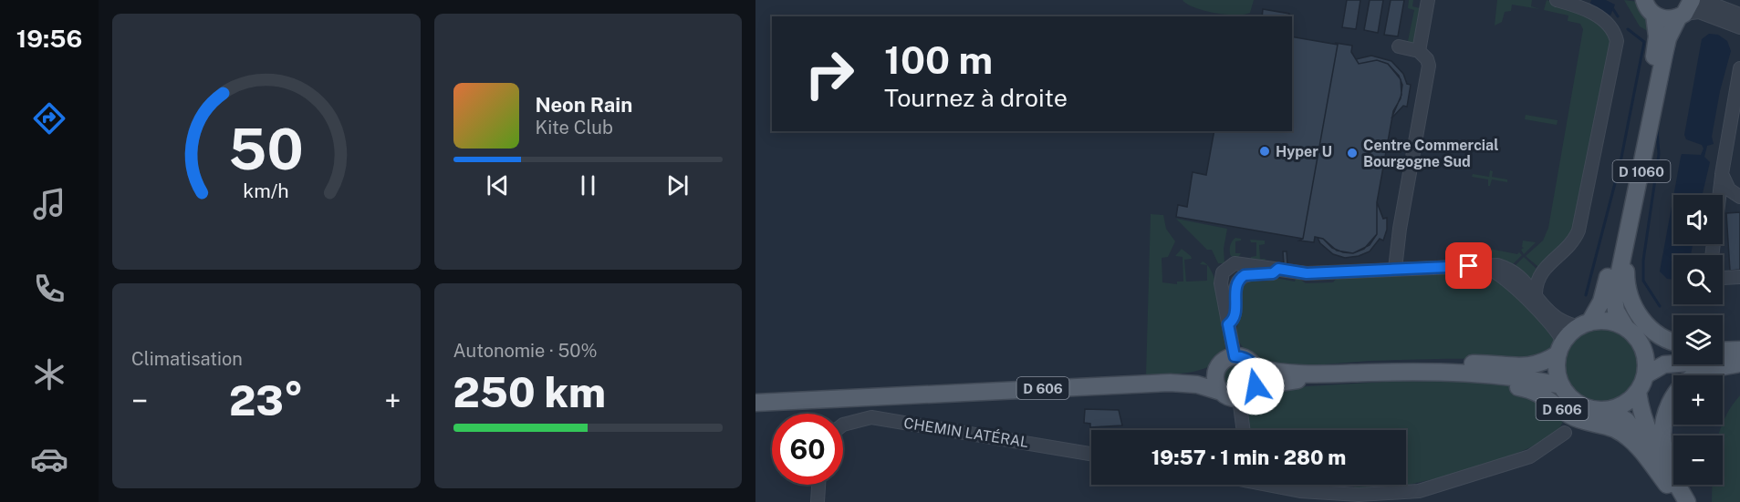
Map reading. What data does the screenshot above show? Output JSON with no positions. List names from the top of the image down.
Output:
{
  "streets": {
    "main road": ["D 1060", "D 606"],
    "street": ["CHEMIN LATÉRAL"]
  },
  "crossings": [
    ["D 1060", "D 606"]
  ],
  "places": ["Hyper U", "Centre Commercial Bourgogne Sud"],
  "page": {
    "tabs": "19:56",
    "turn": ["100 m", "Tournez à droite"],
    "song": ["Neon Rain", "Kite Club"],
    "map_buttons": ["+", "−"],
    "tile": [
      "Climatisation",
      ["Autonomie · 50%", "250 km"]
    ],
    "heat": ["−", "23°", "+"],
    "limit": "60",
    "trip": "19:57 · 1 min · 280 m",
    "gauge": ["50", "km/h"]
  }
}
